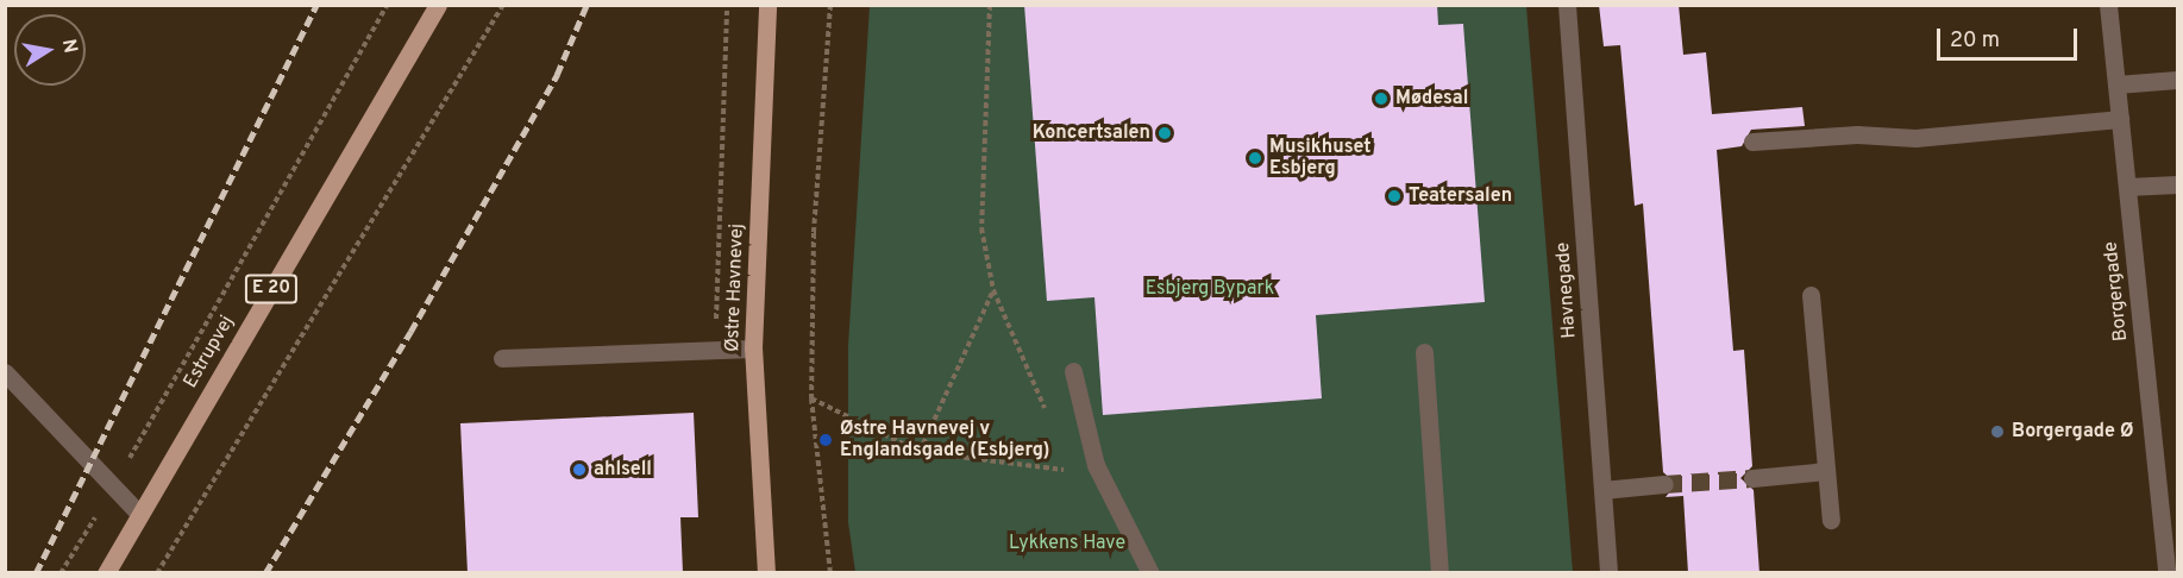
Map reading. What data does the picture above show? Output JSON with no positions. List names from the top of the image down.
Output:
{
  "streets": {
    "main road": ["Østre Havnevej", "E 20", "Estrupvej"],
    "street": ["Havnegade", "Borgergade"]
  },
  "parks": ["Esbjerg Bypark", "Lykkens Have"],
  "places": [
    "Mødesal",
    "Koncertsalen",
    "Musikhuset Esbjerg",
    "Teatersalen",
    "Borgergade Ø",
    "Østre Havnevej v Englandsgade (Esbjerg)",
    "ahlsell"
  ],
  "scale_bar": "20 m",
  "north": "right"
}
